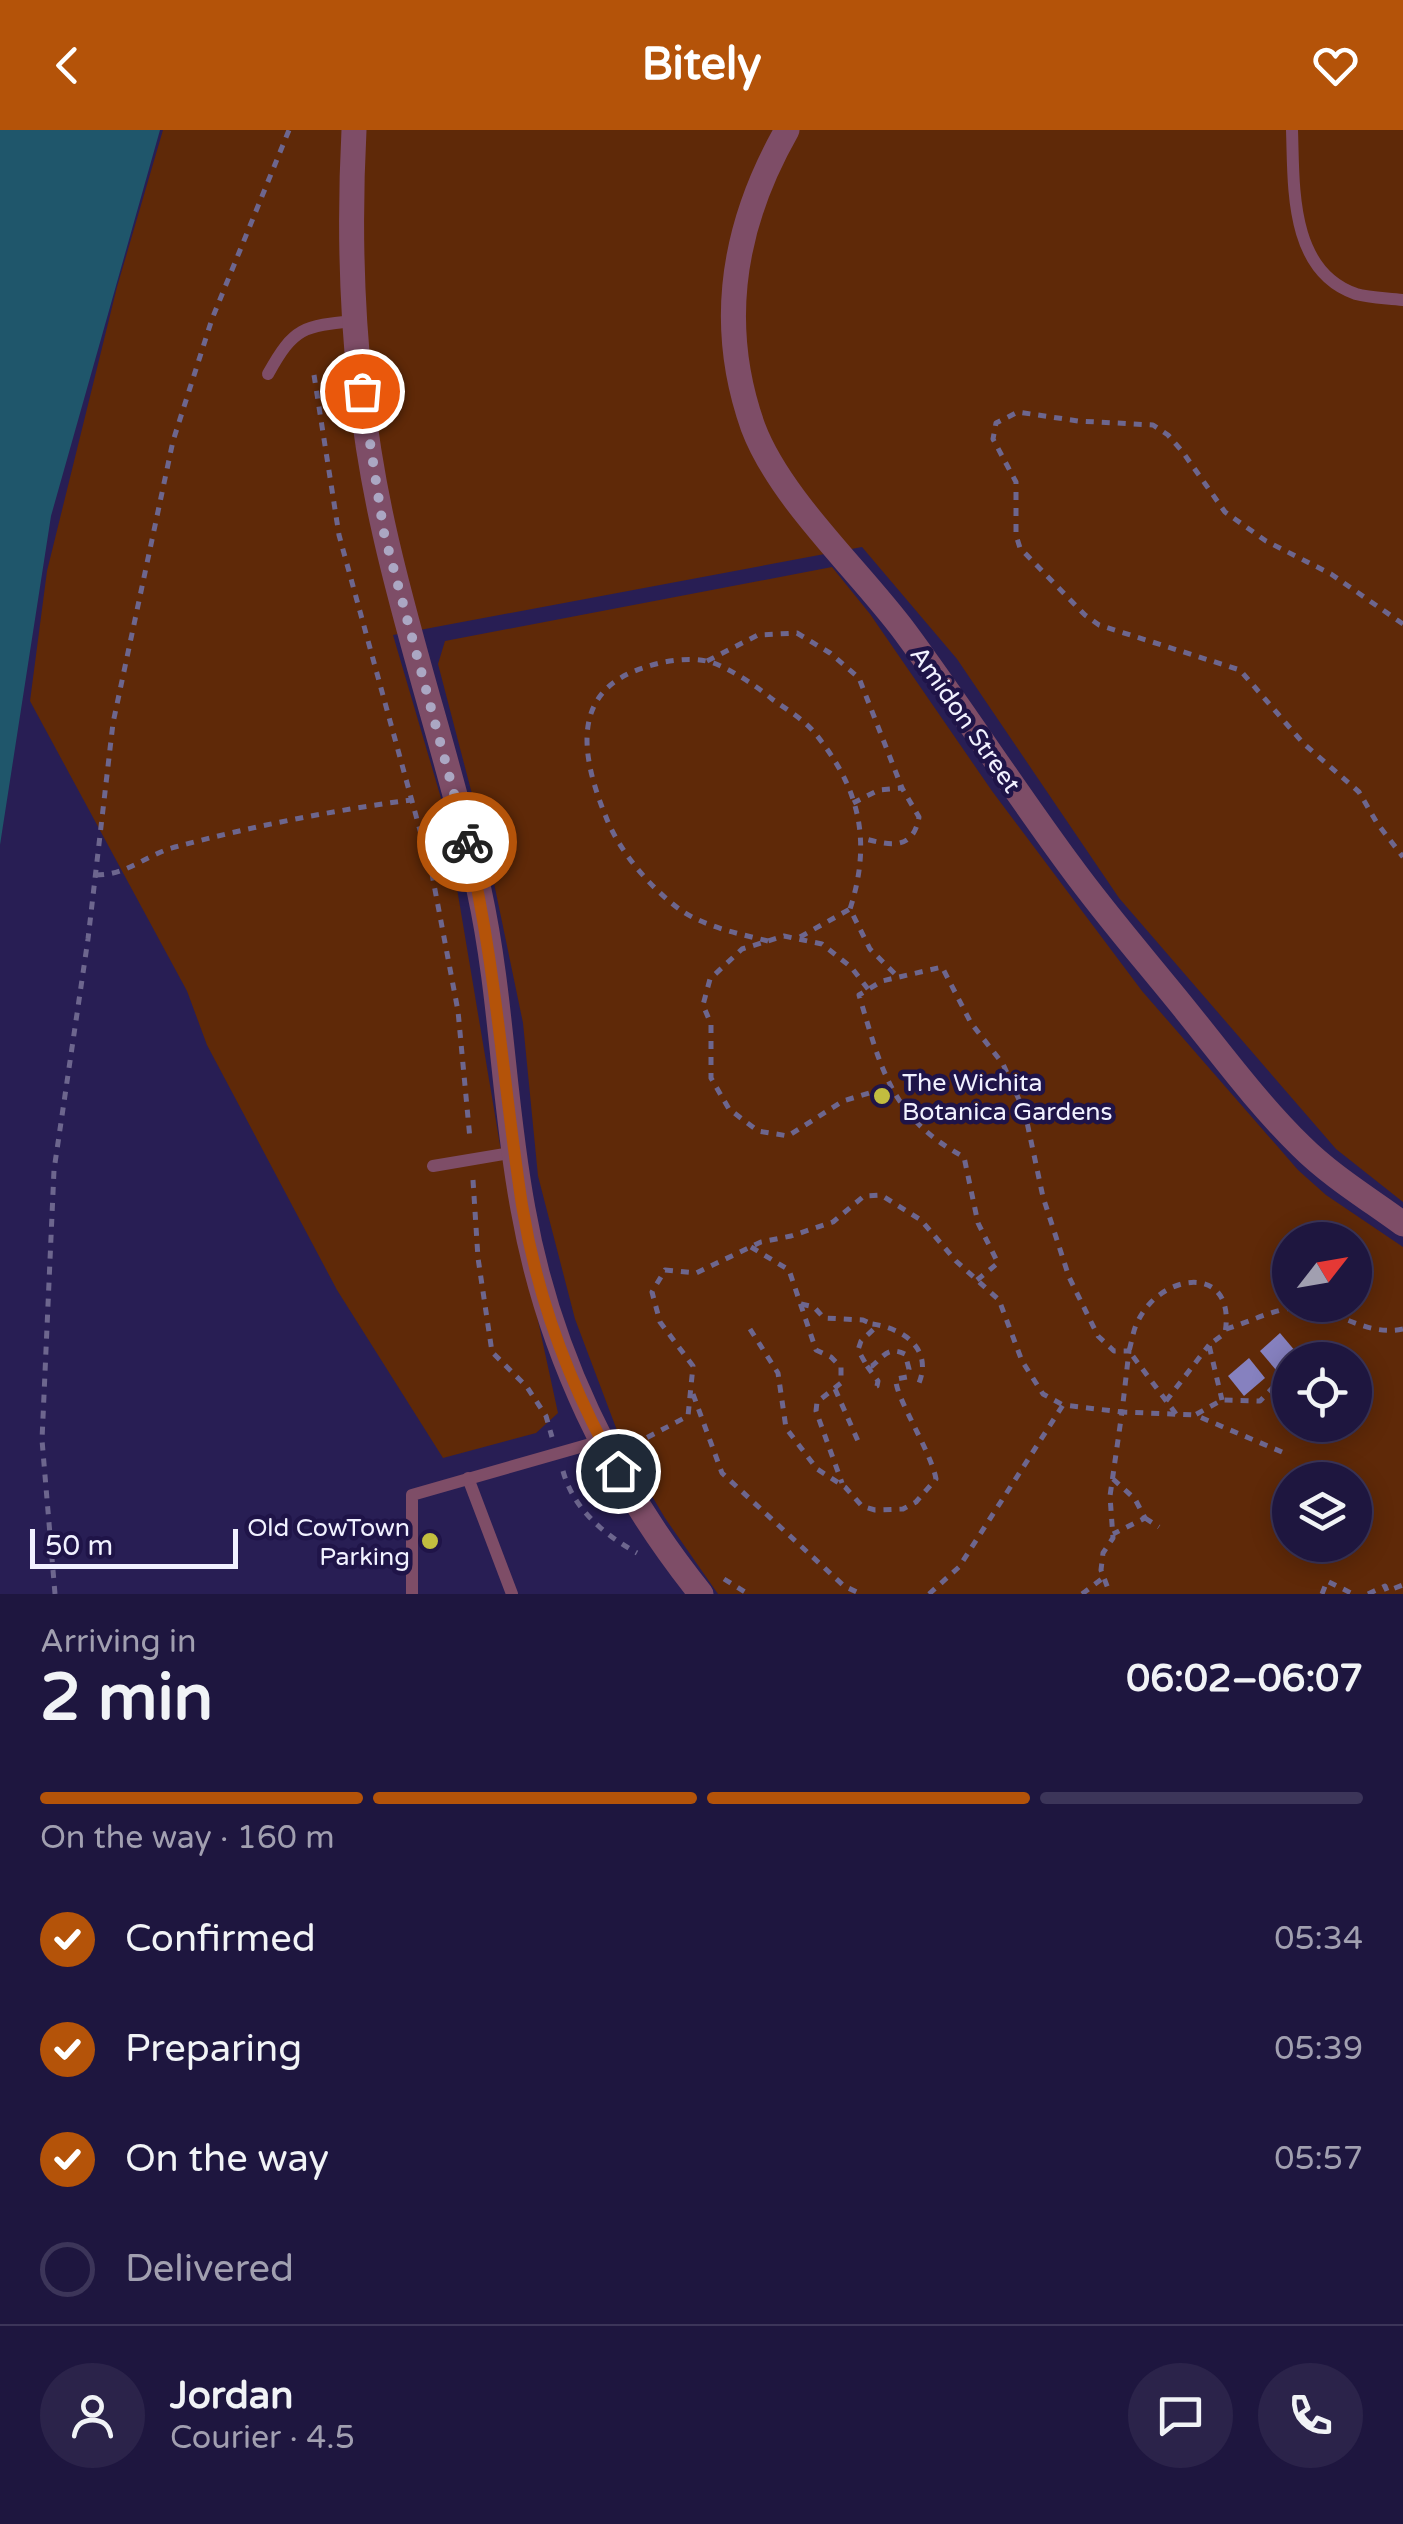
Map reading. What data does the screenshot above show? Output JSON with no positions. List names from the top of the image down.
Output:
{
  "streets": {
    "street": ["Amidon Street"]
  },
  "places": ["The Wichita Botanica Gardens", "Old CowTown Parking"],
  "scale_bar": "50 m",
  "north": "top right",
  "page": {
    "header": "Bitely",
    "scale": "50 m",
    "heading": ["2 min", "Arriving in", "06:02–06:07"],
    "panel": ["Jordan", "Courier · 4.5"],
    "bar": "On the way · 160 m",
    "list": [
      ["Confirmed", "05:34"],
      ["Preparing", "05:39"],
      ["On the way", "05:57"],
      "Delivered"
    ]
  }
}
